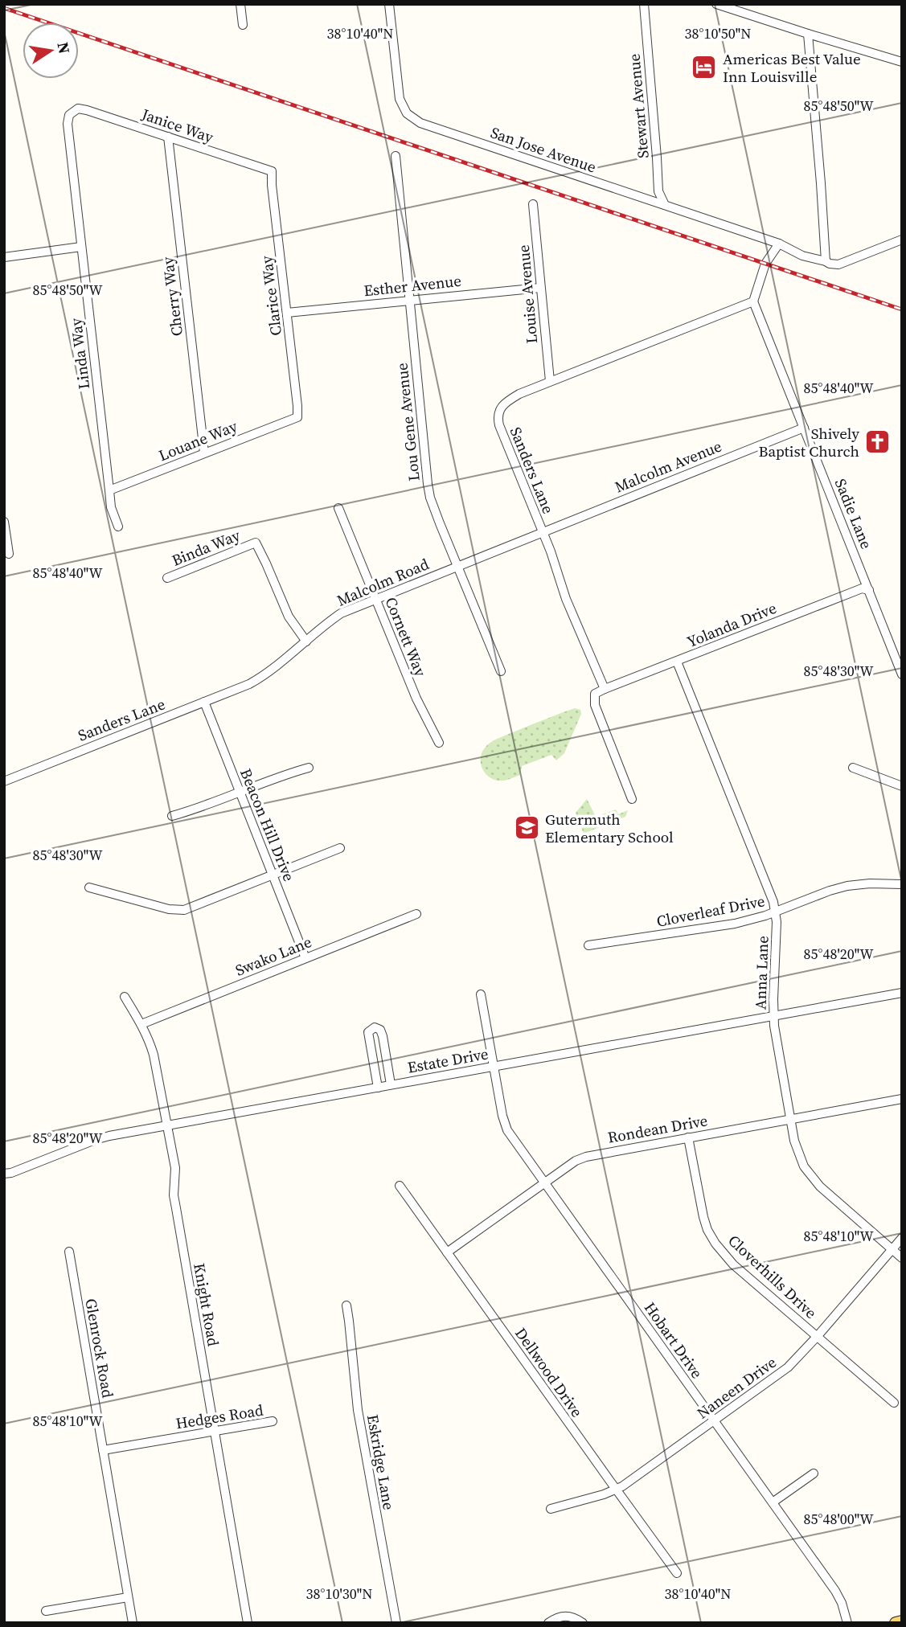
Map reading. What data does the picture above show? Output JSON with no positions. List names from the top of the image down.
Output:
{
  "streets": {
    "street": [
      "Stewart Avenue",
      "Janice Way",
      "San Jose Avenue",
      "Esther Avenue",
      "Louise Avenue",
      "Clarice Way",
      "Cherry Way",
      "Linda Way",
      "Lou Gene Avenue",
      "Louane Way",
      "Malcolm Avenue",
      "Sanders Lane",
      "Sadie Lane",
      "Binda Way",
      "Malcolm Road",
      "Yolanda Drive",
      "Cornett Way",
      "Beacon Hill Drive",
      "Cloverleaf Drive",
      "Swako Lane",
      "Anna Lane",
      "Estate Drive",
      "Rondean Drive",
      "Cloverhills Drive",
      "Knight Road",
      "Hobart Drive",
      "Glenrock Road",
      "Dellwood Drive",
      "Naneen Drive",
      "Hedges Road",
      "Eskridge Lane"
    ]
  },
  "crossings": [
    ["Stewart Avenue", "San Jose Avenue"],
    ["Janice Way", "Clarice Way"],
    ["Janice Way", "Cherry Way"],
    ["Janice Way", "Linda Way"],
    ["Esther Avenue", "Louise Avenue"],
    ["Esther Avenue", "Clarice Way"],
    ["Esther Avenue", "Lou Gene Avenue"],
    ["Louise Avenue", "Sanders Lane"],
    ["Clarice Way", "Louane Way"],
    ["Cherry Way", "Louane Way"],
    ["Linda Way", "Louane Way"],
    ["Lou Gene Avenue", "Malcolm Road"],
    ["Malcolm Avenue", "Sanders Lane"],
    ["Malcolm Avenue", "Sadie Lane"],
    ["Malcolm Avenue", "Malcolm Road"],
    ["Sanders Lane", "Sadie Lane"],
    ["Sanders Lane", "Malcolm Road"],
    ["Sanders Lane", "Yolanda Drive"],
    ["Sanders Lane", "Beacon Hill Drive"],
    ["Sadie Lane", "Yolanda Drive"],
    ["Binda Way", "Malcolm Road"],
    ["Malcolm Road", "Cornett Way"],
    ["Yolanda Drive", "Anna Lane"],
    ["Beacon Hill Drive", "Swako Lane"],
    ["Cloverleaf Drive", "Anna Lane"],
    ["Swako Lane", "Knight Road"],
    ["Anna Lane", "Estate Drive"],
    ["Anna Lane", "Rondean Drive"],
    ["Anna Lane", "Naneen Drive"],
    ["Estate Drive", "Knight Road"],
    ["Estate Drive", "Hobart Drive"],
    ["Rondean Drive", "Cloverhills Drive"],
    ["Rondean Drive", "Hobart Drive"],
    ["Rondean Drive", "Dellwood Drive"],
    ["Cloverhills Drive", "Naneen Drive"],
    ["Knight Road", "Hedges Road"],
    ["Hobart Drive", "Naneen Drive"],
    ["Glenrock Road", "Hedges Road"],
    ["Dellwood Drive", "Naneen Drive"]
  ],
  "places": {
    "hotel": ["Americas Best Value Inn Louisville"],
    "church": ["Shively Baptist Church"],
    "school or university": ["Gutermuth Elementary School"]
  },
  "north": "right",
  "coordinates": [
    "38°10'40\"N",
    "38°10'50\"N",
    "85°48'50\"W",
    "85°48'40\"W",
    "85°48'30\"W",
    "85°48'20\"W",
    "85°48'10\"W",
    "85°48'00\"W",
    "38°10'30\"N"
  ]
}
